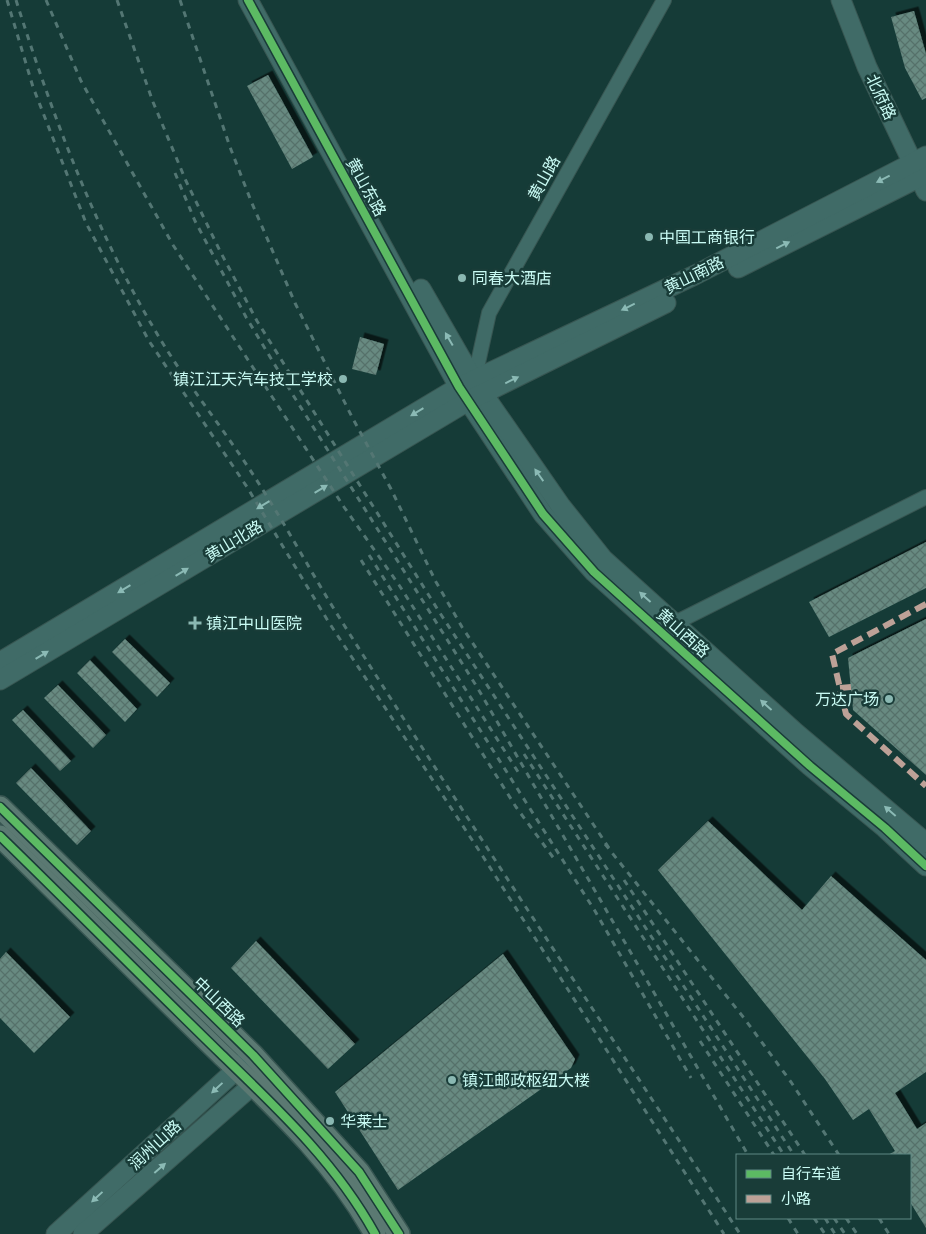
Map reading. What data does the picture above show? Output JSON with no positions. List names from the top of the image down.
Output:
{
  "streets": {
    "main road": ["中山西路"],
    "street": [
      "北府路",
      "黄山路",
      "黄山东路",
      "黄山南路",
      "黄山北路",
      "黄山西路",
      "润州山路"
    ]
  },
  "crossings": [
    ["北府路", "黄山南路"],
    ["黄山路", "黄山东路"],
    ["黄山路", "黄山南路"],
    ["黄山路", "黄山北路"],
    ["黄山路", "黄山西路"],
    ["黄山东路", "黄山南路"],
    ["黄山东路", "黄山北路"],
    ["黄山东路", "黄山西路"],
    ["黄山南路", "黄山北路"],
    ["黄山南路", "黄山西路"],
    ["黄山北路", "黄山西路"],
    ["中山西路", "润州山路"]
  ],
  "places": {
    "other": [
      "中国工商银行",
      "同春大酒店",
      "镇江江天汽车技工学校",
      "万达广场",
      "镇江邮政枢纽大楼",
      "华莱士"
    ],
    "health": ["镇江中山医院"]
  },
  "legend": ["自行车道", "小路"]
}
